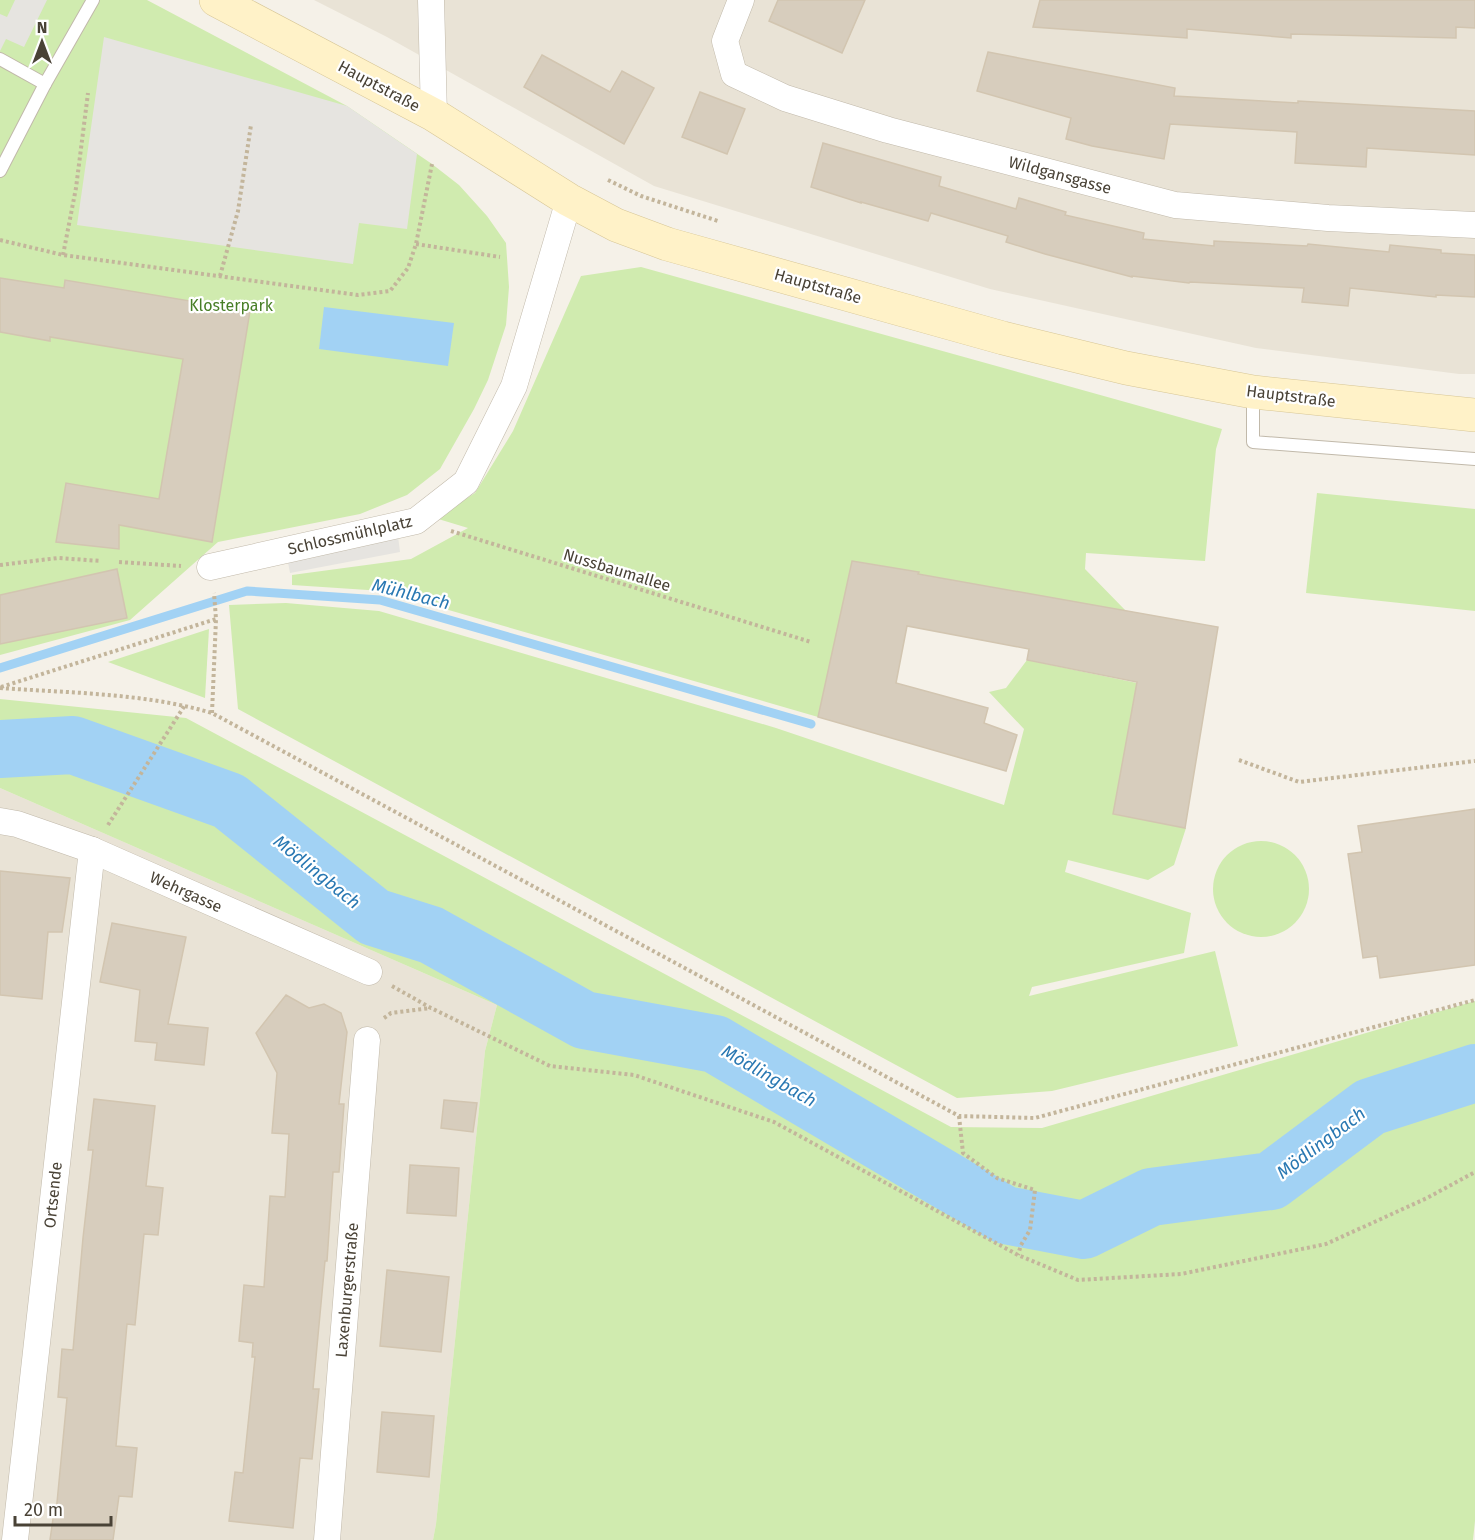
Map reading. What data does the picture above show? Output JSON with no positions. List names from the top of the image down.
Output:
{
  "streets": {
    "street": [
      "Hauptstraße",
      "Wildgansgasse",
      "Schlossmühlplatz",
      "Wehrgasse",
      "Ortsende",
      "Laxenburgerstraße"
    ],
    "path": ["Nussbaumallee"]
  },
  "crossings": [
    ["Hauptstraße", "Schlossmühlplatz"],
    ["Schlossmühlplatz", "Nussbaumallee"],
    ["Wehrgasse", "Ortsende"]
  ],
  "water": ["Mühlbach", "Mödlingbach"],
  "parks": ["Klosterpark"],
  "scale_bar": "20 m",
  "north": "top"
}
